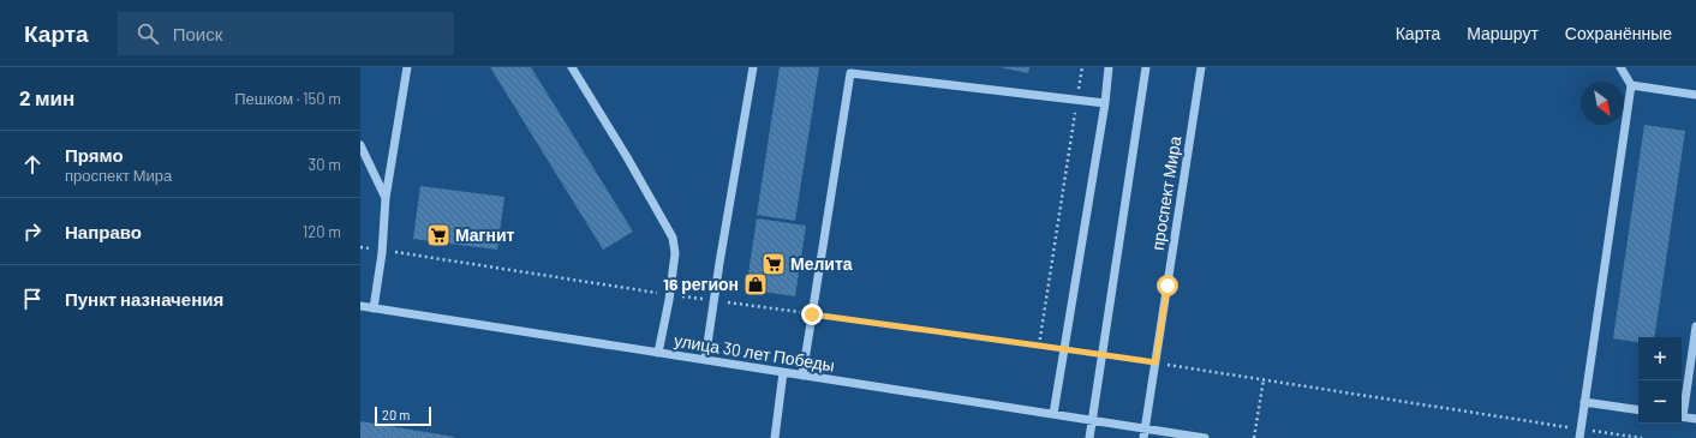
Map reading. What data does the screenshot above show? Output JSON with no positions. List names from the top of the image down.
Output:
{
  "streets": {
    "street": ["проспект Мира", "улица 30 лет Победы"]
  },
  "crossings": [
    ["проспект Мира", "улица 30 лет Победы"]
  ],
  "places": {
    "supermarket": ["Магнит", "Мелита"],
    "shop": ["16 регион"]
  },
  "scale_bar": "20 m",
  "north": "bottom right",
  "page": {
    "header": "Карта",
    "search": "Поиск",
    "nav": ["Карта", "Маршрут", "Сохранённые"],
    "heading": ["2 мин", "Пешком · 150 m"],
    "list": [
      ["Прямо", "проспект Мира", "30 m"],
      ["Направо", "120 m"],
      "Пункт назначения"
    ],
    "map_buttons": ["+", "−"],
    "scale": "20 m"
  }
}
